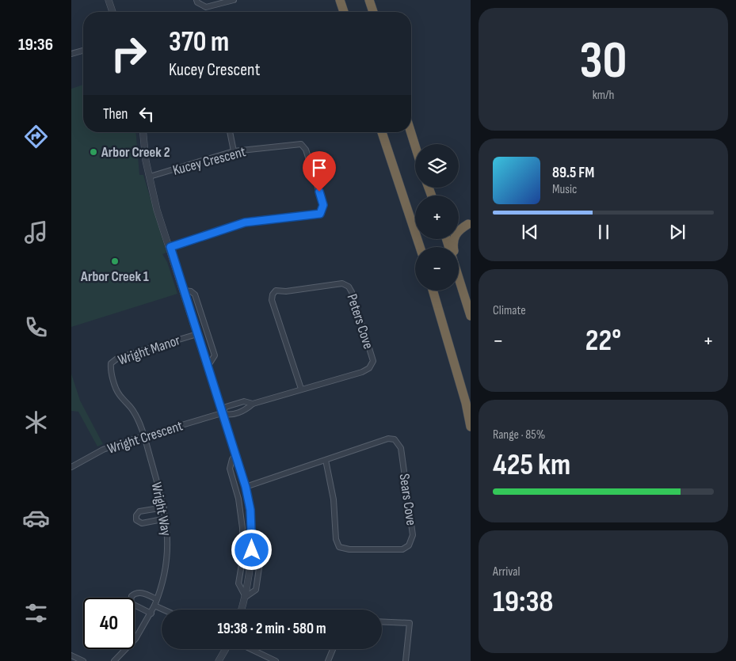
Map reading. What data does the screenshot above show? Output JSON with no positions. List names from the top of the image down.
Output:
{
  "streets": {
    "street": [
      "Kucey Crescent",
      "Peters Cove",
      "Wright Manor",
      "Wright Crescent",
      "Sears Cove",
      "Wright Way"
    ]
  },
  "crossings": [
    ["Peters Cove", "Wright Crescent"],
    ["Wright Manor", "Wright Crescent"],
    ["Wright Manor", "Wright Way"],
    ["Wright Crescent", "Wright Way"]
  ],
  "places": ["Arbor Creek 2", "Arbor Creek 1"],
  "page": {
    "tabs": "19:36",
    "tile": [
      ["30", "km/h"],
      "Climate",
      ["Range · 85%", "425 km"],
      ["Arrival", "19:38"]
    ],
    "turn": ["370 m", "Kucey Crescent"],
    "then": "Then",
    "map_buttons": ["+", "−"],
    "song": ["89.5 FM", "Music"],
    "heat": ["−", "22°", "+"],
    "limit": "40",
    "trip": "19:38 · 2 min · 580 m"
  }
}
